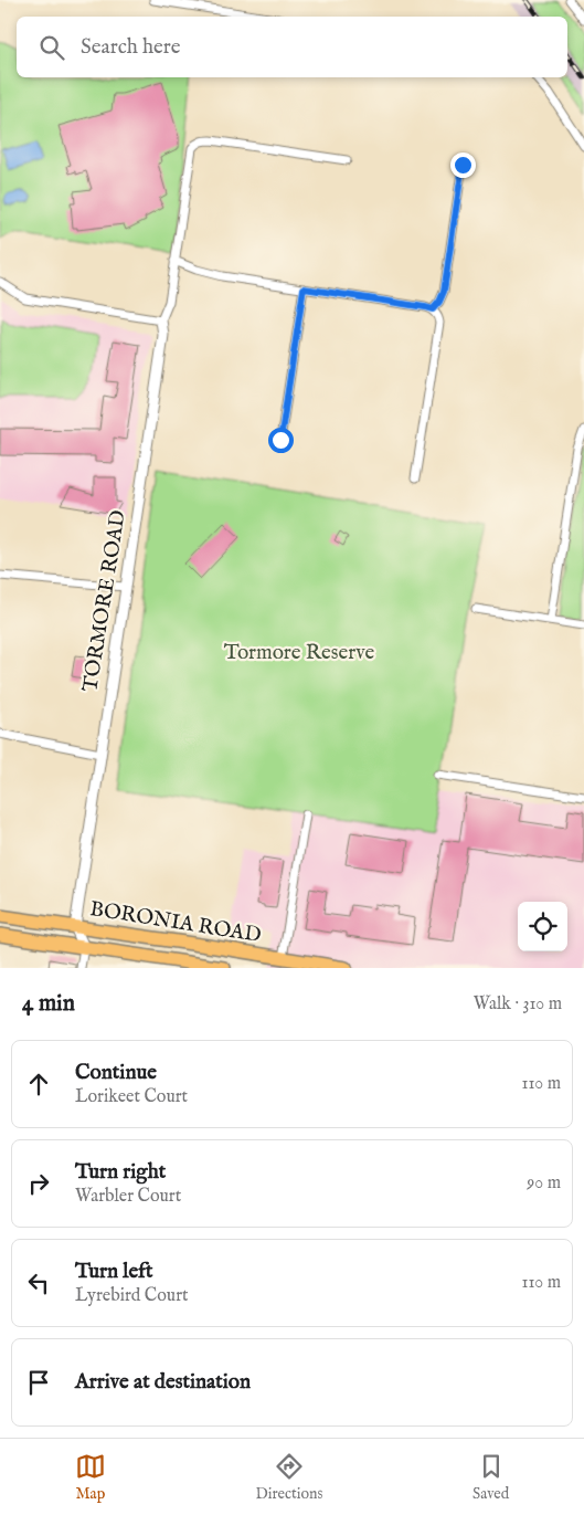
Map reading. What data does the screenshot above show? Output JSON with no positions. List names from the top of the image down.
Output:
{
  "streets": {
    "main road": ["BORONIA ROAD"],
    "street": ["TORMORE ROAD"]
  },
  "crossings": [
    ["TORMORE ROAD", "BORONIA ROAD"]
  ],
  "parks": ["Tormore Reserve"],
  "page": {
    "search": "Search here",
    "heading": ["4 min", "Walk · 310 m"],
    "list": [
      ["Continue", "Lorikeet Court", "110 m"],
      ["Turn right", "Warbler Court", "90 m"],
      ["Turn left", "Lyrebird Court", "110 m"],
      "Arrive at destination"
    ],
    "nav": ["Map", "Directions", "Saved"]
  }
}
